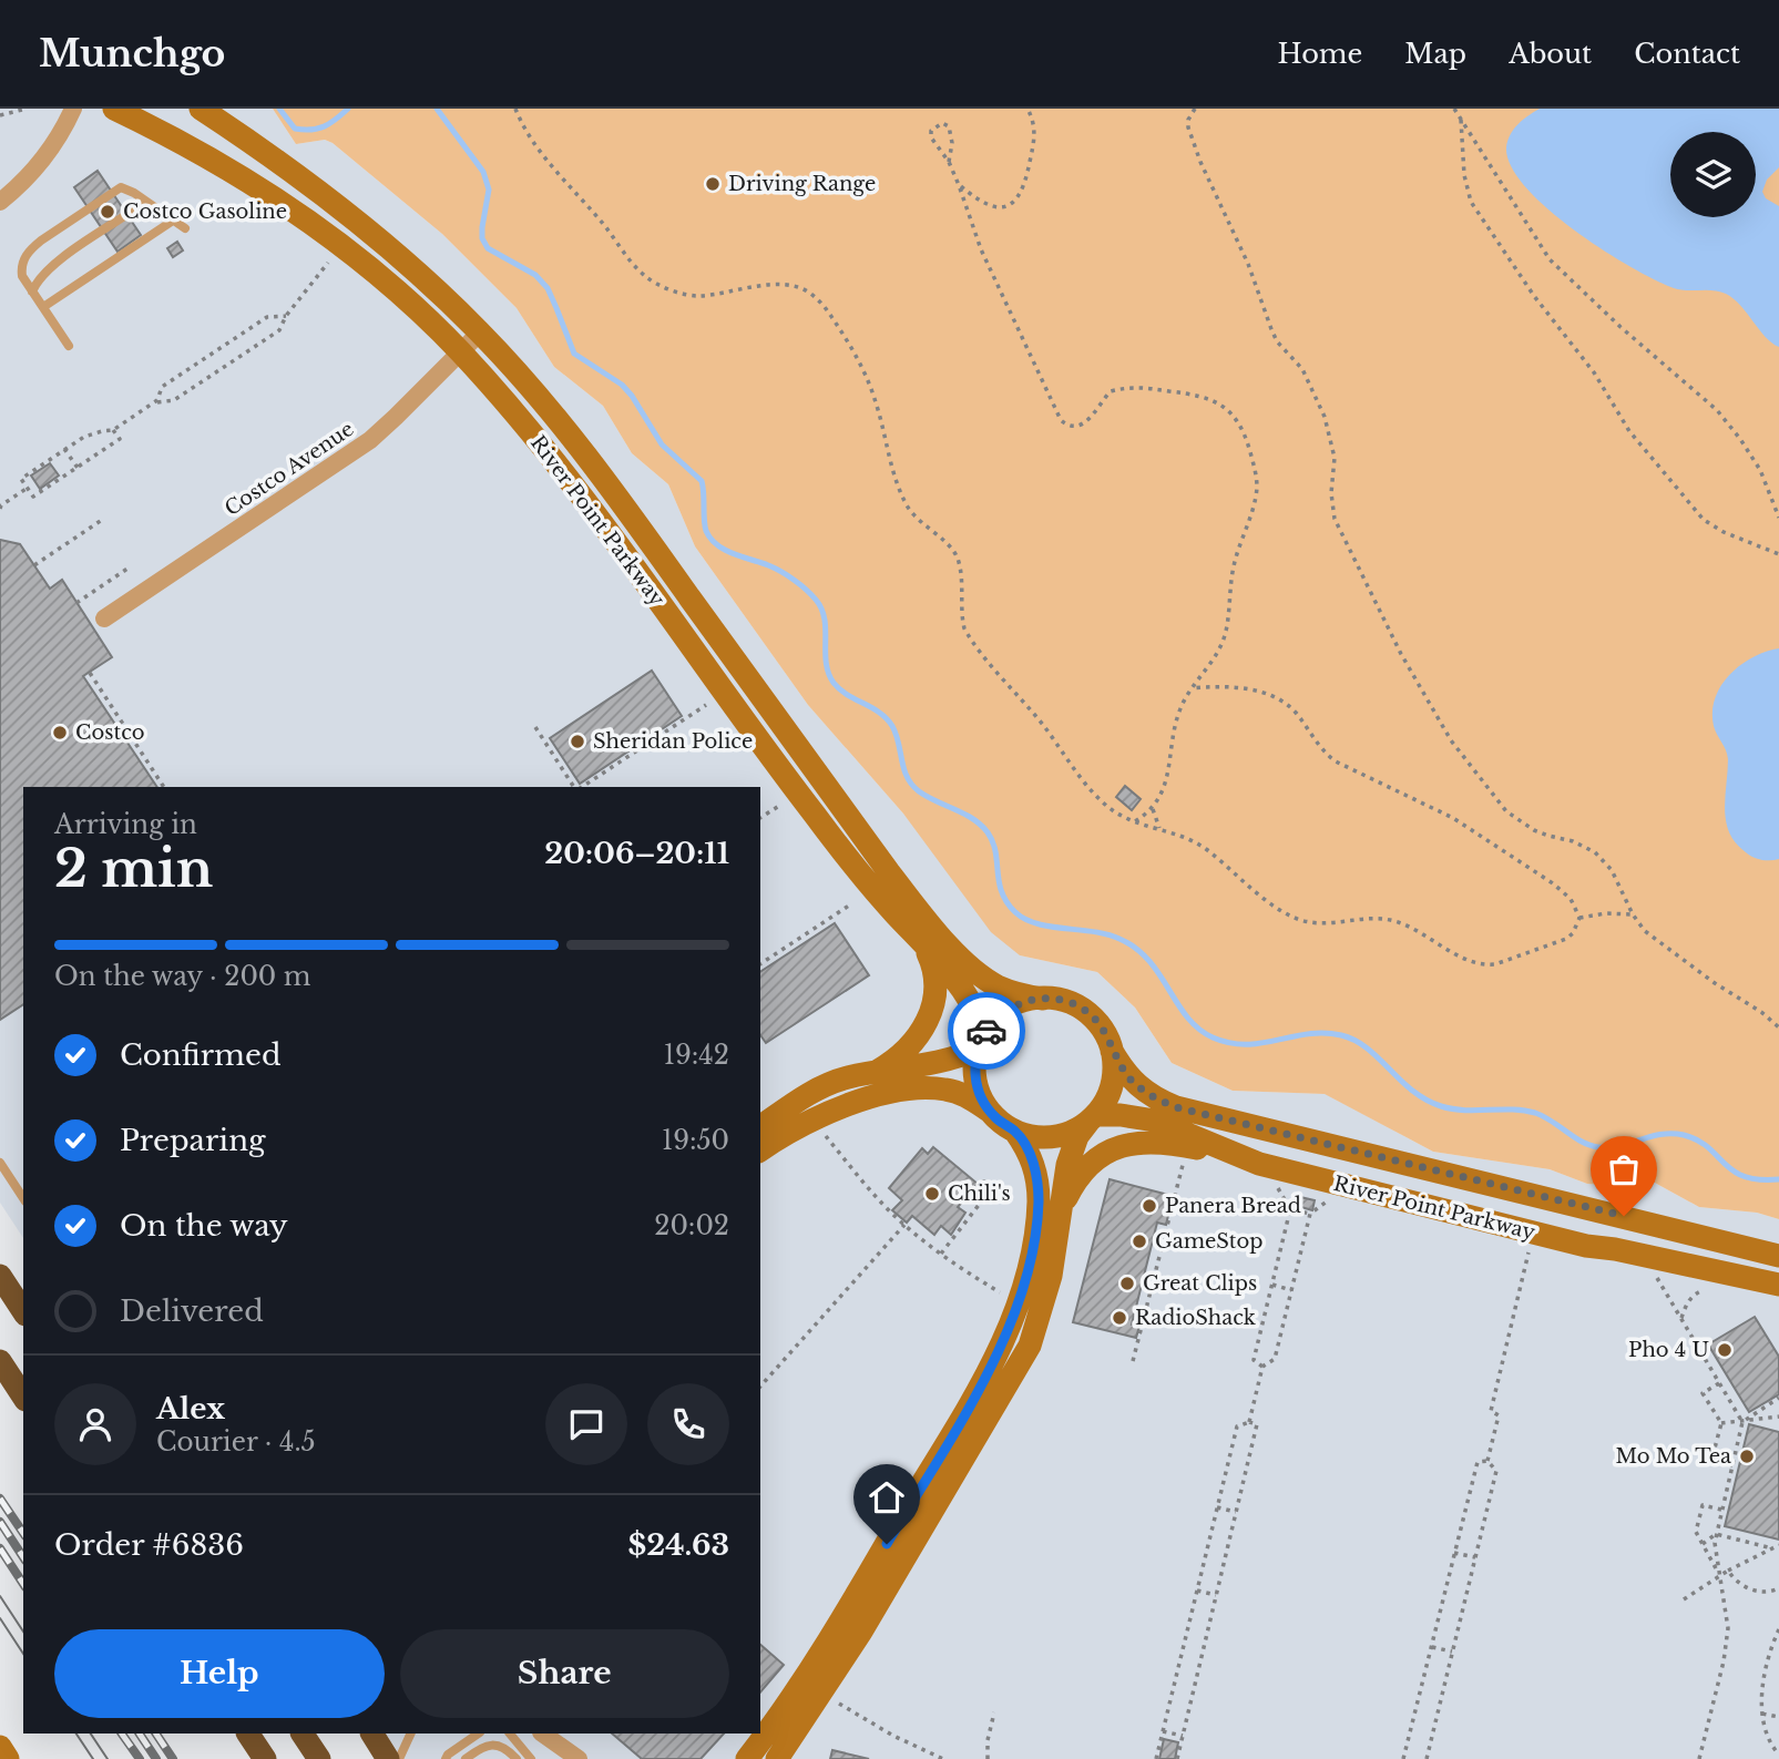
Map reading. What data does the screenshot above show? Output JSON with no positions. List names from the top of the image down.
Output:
{
  "streets": {
    "street": ["Costco Avenue", "River Point Parkway"]
  },
  "crossings": [
    ["Costco Avenue", "River Point Parkway"]
  ],
  "places": [
    "Driving Range",
    "Costco Gasoline",
    "Costco",
    "Sheridan Police",
    "Chili's",
    "Panera Bread",
    "GameStop",
    "Great Clips",
    "RadioShack",
    "Pho 4 U",
    "Mo Mo Tea"
  ],
  "page": {
    "header": "Munchgo",
    "nav": [
      "Home",
      "Map",
      "About",
      "Contact"
    ],
    "heading": ["2 min", "Arriving in", "20:06–20:11"],
    "panel": [
      "Alex",
      "Courier · 4.5",
      "Order #6836",
      "$24.63"
    ],
    "bar": "On the way · 200 m",
    "list": [
      ["Confirmed", "19:42"],
      ["Preparing", "19:50"],
      ["On the way", "20:02"],
      "Delivered"
    ],
    "buttons": ["Help", "Share"]
  }
}
